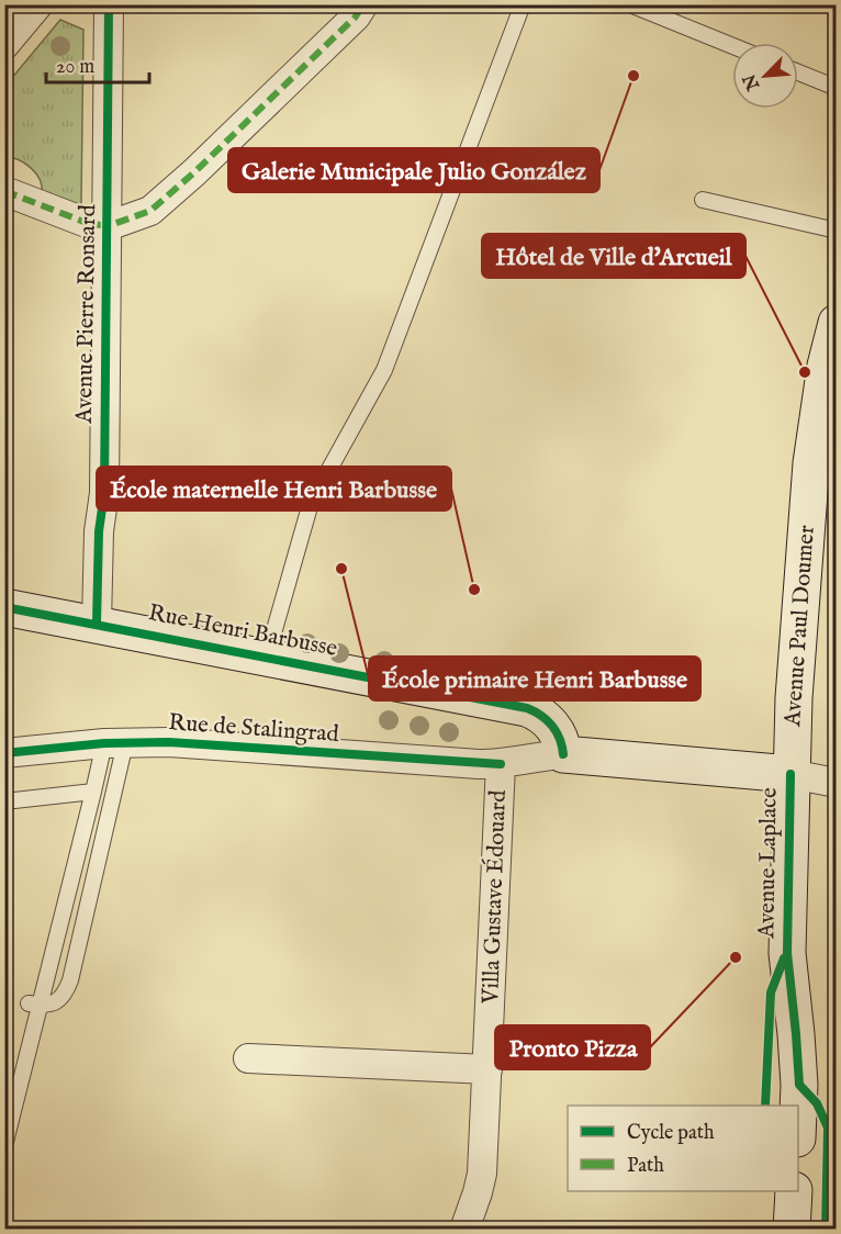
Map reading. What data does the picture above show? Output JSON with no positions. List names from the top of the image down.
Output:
{
  "streets": {
    "main road": [
      "Avenue Paul Doumer",
      "Rue Henri Barbusse",
      "Rue de Stalingrad",
      "Avenue Laplace"
    ],
    "street": ["Avenue Pierre Ronsard", "Villa Gustave Édouard"]
  },
  "crossings": [
    ["Avenue Pierre Ronsard", "Rue Henri Barbusse"],
    ["Avenue Paul Doumer", "Rue de Stalingrad"],
    ["Avenue Paul Doumer", "Avenue Laplace"],
    ["Rue Henri Barbusse", "Rue de Stalingrad"],
    ["Rue de Stalingrad", "Avenue Laplace"],
    ["Rue de Stalingrad", "Villa Gustave Édouard"]
  ],
  "places": [
    "Galerie Municipale Julio González",
    "Hôtel de Ville d'Arcueil",
    "École primaire Henri Barbusse",
    "École maternelle Henri Barbusse",
    "Pronto Pizza"
  ],
  "legend": ["Cycle path", "Path"],
  "scale_bar": "20 m",
  "north": "bottom left"
}
